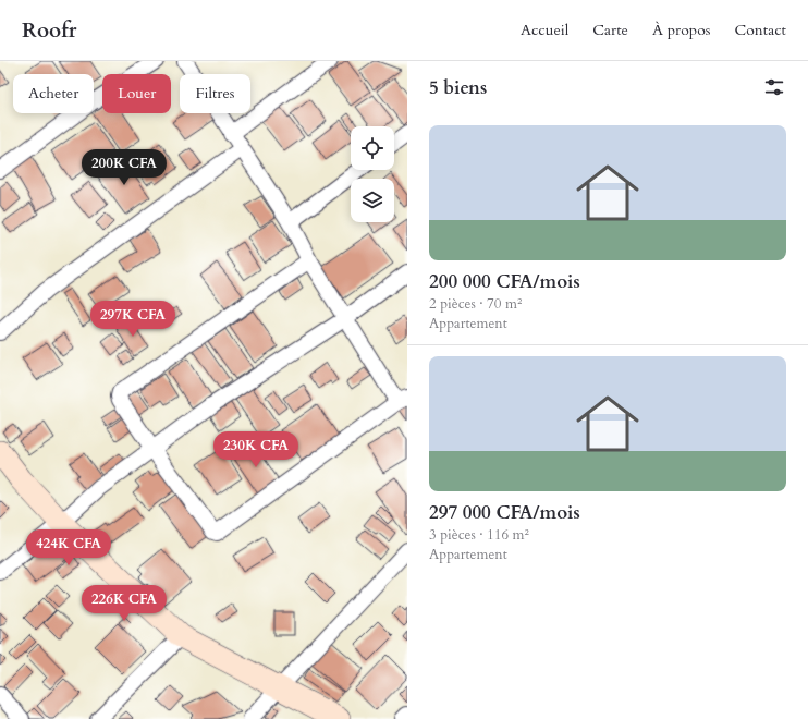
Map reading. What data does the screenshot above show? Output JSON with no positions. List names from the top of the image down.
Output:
{
  "page": {
    "header": "Roofr",
    "nav": [
      "Accueil",
      "Carte",
      "À propos",
      "Contact"
    ],
    "heading": "5 biens",
    "chip": ["Acheter", "Louer", "Filtres"],
    "list": [
      {
        "name": "200 000 CFA/mois",
        "note": "2 pièces · 70 m² · Appartement"
      },
      {
        "name": "297 000 CFA/mois",
        "note": "3 pièces · 116 m² · Appartement"
      }
    ],
    "price": [
      "200K CFA",
      "297K CFA",
      "230K CFA",
      "424K CFA",
      "226K CFA"
    ]
  }
}
